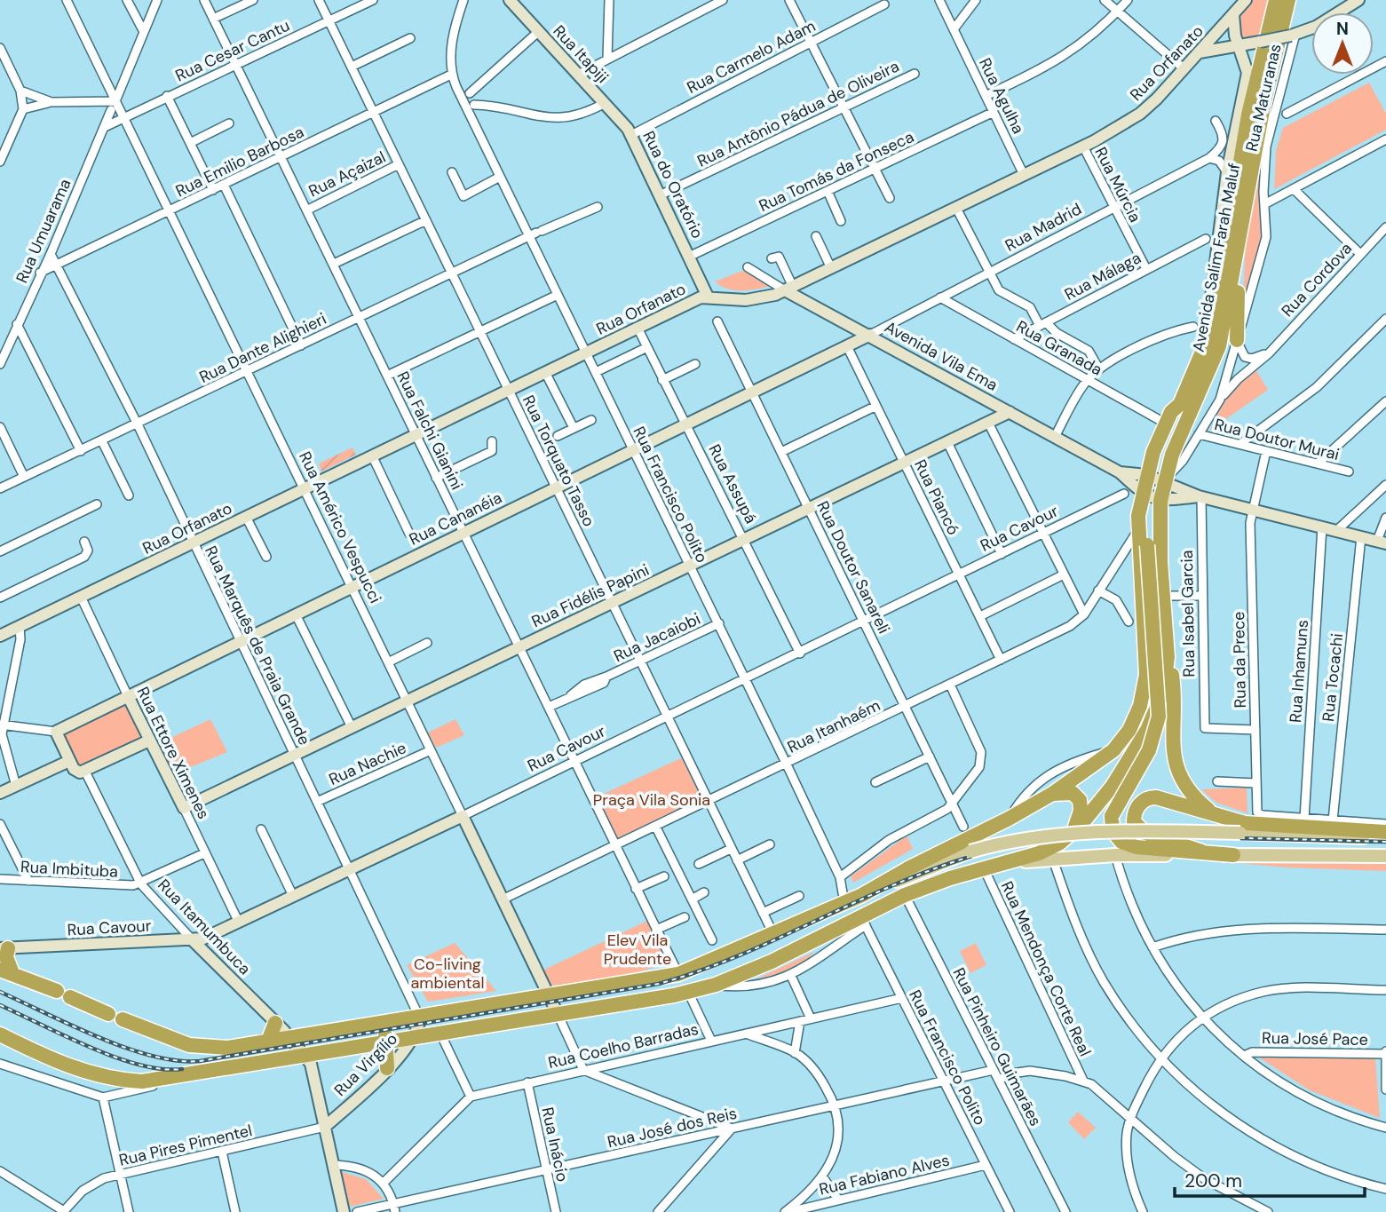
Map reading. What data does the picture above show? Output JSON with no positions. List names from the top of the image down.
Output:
{
  "streets": {
    "highway": ["Avenida Salim Farah Maluf"],
    "street": [
      "Rua Cesar Cantu",
      "Rua Itapiji",
      "Rua Carmelo Adam",
      "Rua Orfanato",
      "Rua Agulha",
      "Rua Maturanas",
      "Rua Antônio Pádua de Oliveira",
      "Rua Emilio Barbosa",
      "Rua Tomás da Fonseca",
      "Rua Açaizal",
      "Rua do Oratório",
      "Rua Múrcia",
      "Rua Madrid",
      "Rua Umuarama",
      "Rua Málaga",
      "Rua Cordova",
      "Rua Dante Alighieri",
      "Rua Granada",
      "Avenida Vila Ema",
      "Rua Falchi Gianini",
      "Rua Doutor Murai",
      "Rua Torquato Tasso",
      "Rua Assupá",
      "Rua Francisco Polito",
      "Rua Piancó",
      "Rua Cananéia",
      "Rua Américo Vespucci",
      "Rua Cavour",
      "Rua Doutor Sanareli",
      "Rua Fidélis Papini",
      "Rua Isabel Garcia",
      "Rua Jacaiobi",
      "Rua Marquês de Praia Grande",
      "Rua da Prece",
      "Rua Inhamuns",
      "Rua Tocachi",
      "Rua Itanhaém",
      "Rua Ettore Ximenes",
      "Rua Nachie",
      "Rua Imbituba",
      "Rua Itamumbuca",
      "Rua Mendonça Corte Real",
      "Rua José Pace",
      "Rua Coelho Barradas",
      "Rua Pinheiro Guimarães",
      "Rua Virgílio",
      "Rua José dos Reis",
      "Rua Inácio",
      "Rua Pires Pimentel",
      "Rua Fabiano Alves"
    ]
  },
  "crossings": [
    ["Rua Cesar Cantu", "Rua Umuarama"],
    ["Rua Cesar Cantu", "Rua Falchi Gianini"],
    ["Rua Cesar Cantu", "Rua Torquato Tasso"],
    ["Rua Cesar Cantu", "Rua Américo Vespucci"],
    ["Rua Itapiji", "Rua do Oratório"],
    ["Rua Carmelo Adam", "Rua do Oratório"],
    ["Rua Orfanato", "Rua Agulha"],
    ["Rua Orfanato", "Rua Maturanas"],
    ["Rua Orfanato", "Rua do Oratório"],
    ["Rua Orfanato", "Rua Múrcia"],
    ["Rua Orfanato", "Avenida Vila Ema"],
    ["Rua Orfanato", "Rua Falchi Gianini"],
    ["Rua Orfanato", "Rua Torquato Tasso"],
    ["Rua Orfanato", "Rua Assupá"],
    ["Rua Orfanato", "Rua Francisco Polito"],
    ["Rua Orfanato", "Rua Américo Vespucci"],
    ["Rua Orfanato", "Rua Marquês de Praia Grande"],
    ["Rua Orfanato", "Rua Ettore Ximenes"],
    ["Rua Agulha", "Rua Tomás da Fonseca"],
    ["Rua Maturanas", "Rua Madrid"],
    ["Rua Maturanas", "Avenida Salim Farah Maluf"],
    ["Rua Maturanas", "Rua Cordova"],
    ["Rua Maturanas", "Avenida Vila Ema"],
    ["Rua Maturanas", "Rua Doutor Murai"],
    ["Rua Antônio Pádua de Oliveira", "Rua do Oratório"],
    ["Rua Emilio Barbosa", "Rua Umuarama"],
    ["Rua Emilio Barbosa", "Rua Falchi Gianini"],
    ["Rua Emilio Barbosa", "Rua Torquato Tasso"],
    ["Rua Emilio Barbosa", "Rua Américo Vespucci"],
    ["Rua Emilio Barbosa", "Rua Marquês de Praia Grande"],
    ["Rua Tomás da Fonseca", "Rua do Oratório"],
    ["Rua Açaizal", "Rua Falchi Gianini"],
    ["Rua Açaizal", "Rua Torquato Tasso"],
    ["Rua Múrcia", "Rua Madrid"],
    ["Rua Múrcia", "Rua Málaga"],
    ["Rua Madrid", "Rua Granada"],
    ["Rua Madrid", "Avenida Vila Ema"],
    ["Rua Madrid", "Rua Cananéia"],
    ["Rua Umuarama", "Rua Marquês de Praia Grande"],
    ["Avenida Salim Farah Maluf", "Rua Granada"],
    ["Avenida Salim Farah Maluf", "Avenida Vila Ema"],
    ["Rua Málaga", "Rua Granada"],
    ["Rua Dante Alighieri", "Rua Falchi Gianini"],
    ["Rua Dante Alighieri", "Rua Torquato Tasso"],
    ["Rua Dante Alighieri", "Rua Francisco Polito"],
    ["Rua Dante Alighieri", "Rua Américo Vespucci"],
    ["Rua Dante Alighieri", "Rua Marquês de Praia Grande"],
    ["Avenida Vila Ema", "Rua Cananéia"],
    ["Avenida Vila Ema", "Rua Fidélis Papini"],
    ["Avenida Vila Ema", "Rua Isabel Garcia"],
    ["Avenida Vila Ema", "Rua da Prece"],
    ["Avenida Vila Ema", "Rua Inhamuns"],
    ["Avenida Vila Ema", "Rua Tocachi"],
    ["Rua Falchi Gianini", "Rua Cananéia"],
    ["Rua Falchi Gianini", "Rua Cavour"],
    ["Rua Falchi Gianini", "Rua Fidélis Papini"],
    ["Rua Falchi Gianini", "Rua Jacaiobi"],
    ["Rua Falchi Gianini", "Rua Itanhaém"],
    ["Rua Doutor Murai", "Rua da Prece"],
    ["Rua Torquato Tasso", "Rua Cananéia"],
    ["Rua Torquato Tasso", "Rua Cavour"],
    ["Rua Torquato Tasso", "Rua Fidélis Papini"],
    ["Rua Torquato Tasso", "Rua Jacaiobi"],
    ["Rua Torquato Tasso", "Rua Itanhaém"],
    ["Rua Assupá", "Rua Cananéia"],
    ["Rua Assupá", "Rua Cavour"],
    ["Rua Assupá", "Rua Fidélis Papini"],
    ["Rua Francisco Polito", "Rua Cananéia"],
    ["Rua Francisco Polito", "Rua Cavour"],
    ["Rua Francisco Polito", "Rua Fidélis Papini"],
    ["Rua Francisco Polito", "Rua Jacaiobi"],
    ["Rua Francisco Polito", "Rua Itanhaém"],
    ["Rua Francisco Polito", "Rua Coelho Barradas"],
    ["Rua Francisco Polito", "Rua José dos Reis"],
    ["Rua Francisco Polito", "Rua Fabiano Alves"],
    ["Rua Piancó", "Rua Cananéia"],
    ["Rua Piancó", "Rua Cavour"],
    ["Rua Piancó", "Rua Fidélis Papini"],
    ["Rua Piancó", "Rua Itanhaém"],
    ["Rua Cananéia", "Rua Américo Vespucci"],
    ["Rua Cananéia", "Rua Doutor Sanareli"],
    ["Rua Cananéia", "Rua Marquês de Praia Grande"],
    ["Rua Cananéia", "Rua Ettore Ximenes"],
    ["Rua Américo Vespucci", "Rua Cavour"],
    ["Rua Américo Vespucci", "Rua Fidélis Papini"],
    ["Rua Américo Vespucci", "Rua Itanhaém"],
    ["Rua Américo Vespucci", "Rua Nachie"],
    ["Rua Américo Vespucci", "Rua Coelho Barradas"],
    ["Rua Cavour", "Rua Doutor Sanareli"],
    ["Rua Cavour", "Rua Marquês de Praia Grande"],
    ["Rua Cavour", "Rua Ettore Ximenes"],
    ["Rua Cavour", "Rua Itamumbuca"],
    ["Rua Doutor Sanareli", "Rua Fidélis Papini"],
    ["Rua Doutor Sanareli", "Rua Itanhaém"],
    ["Rua Fidélis Papini", "Rua Marquês de Praia Grande"],
    ["Rua Fidélis Papini", "Rua Ettore Ximenes"],
    ["Rua Isabel Garcia", "Rua da Prece"],
    ["Rua Marquês de Praia Grande", "Rua Nachie"],
    ["Rua Marquês de Praia Grande", "Rua Virgílio"],
    ["Rua da Prece", "Rua Inhamuns"],
    ["Rua Ettore Ximenes", "Rua Imbituba"],
    ["Rua Imbituba", "Rua Itamumbuca"],
    ["Rua Itamumbuca", "Rua Virgílio"],
    ["Rua Itamumbuca", "Rua Pires Pimentel"],
    ["Rua Coelho Barradas", "Rua Inácio"],
    ["Rua Pinheiro Guimarães", "Rua José dos Reis"],
    ["Rua Virgílio", "Rua Pires Pimentel"],
    ["Rua José dos Reis", "Rua Inácio"]
  ],
  "parks": ["Praça Vila Sonia", "Elev Vila Prudente", "Co-living ambiental"],
  "scale_bar": "200 m",
  "north": "top"
}
